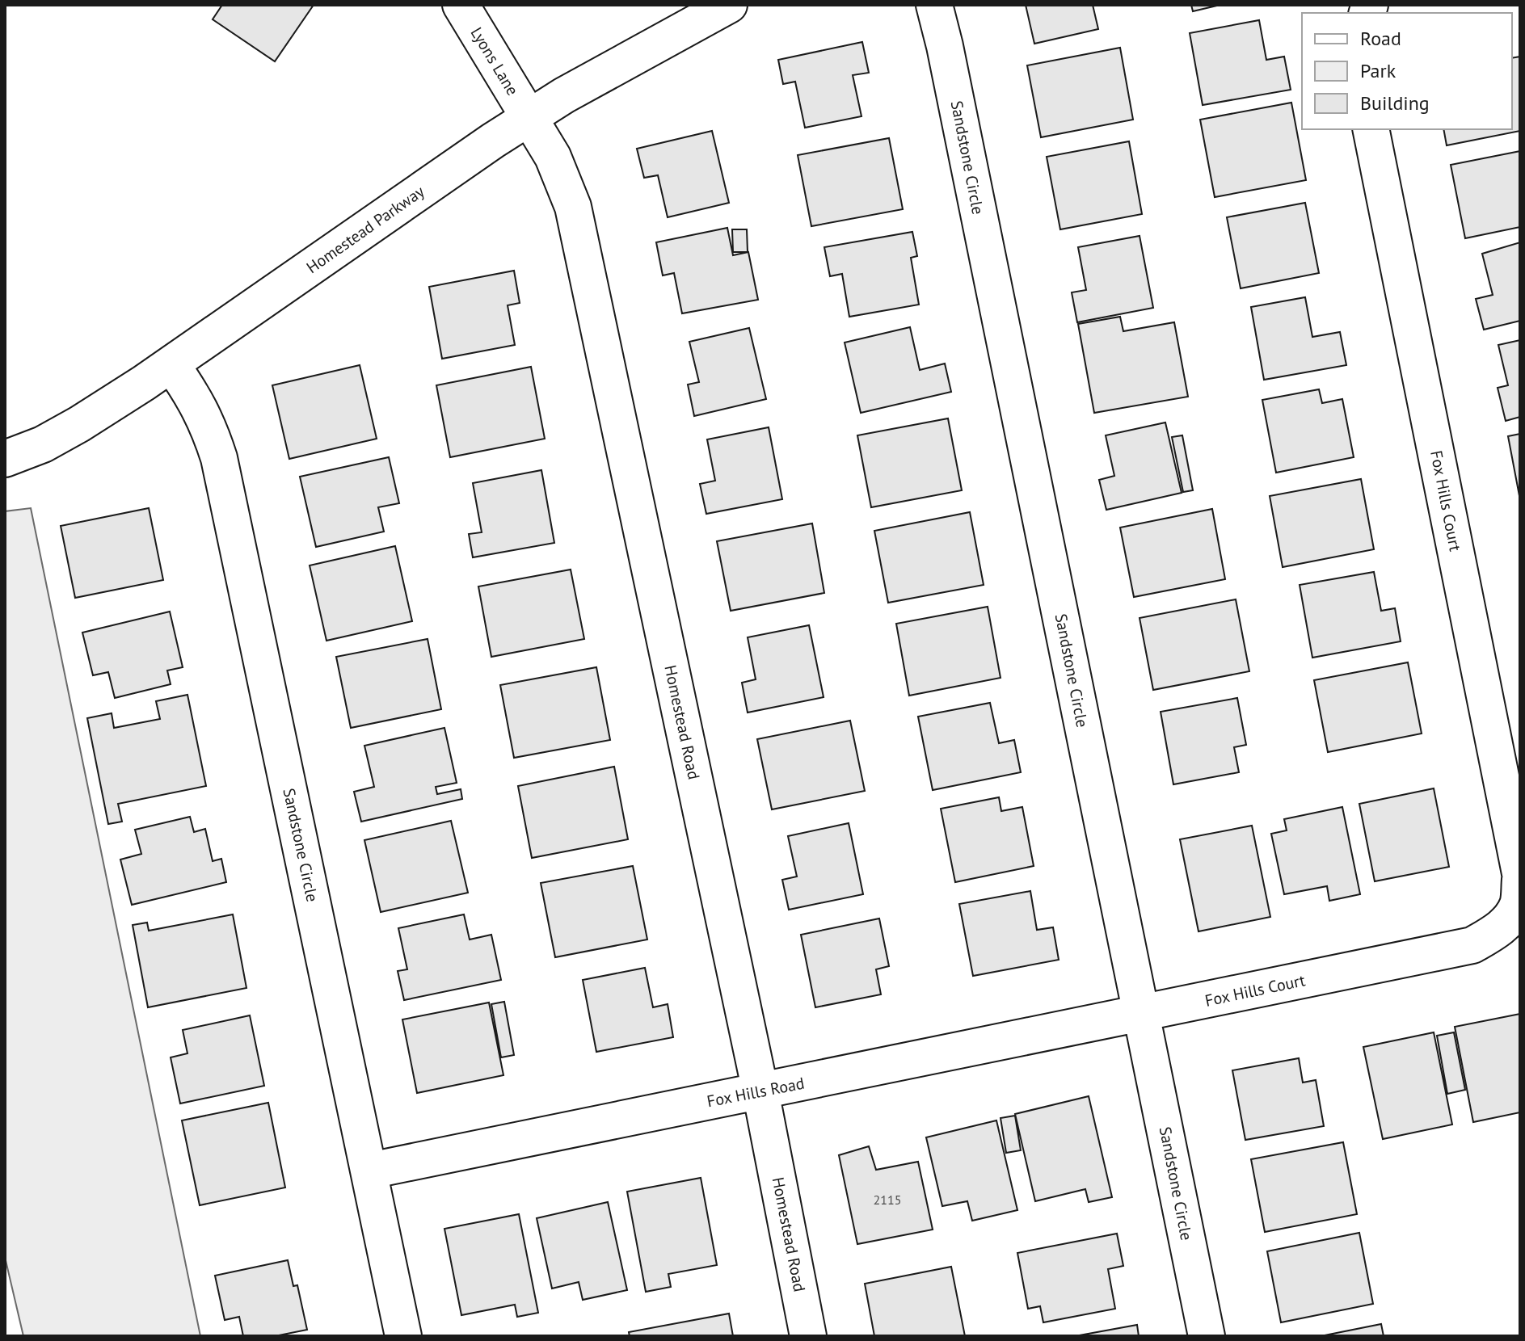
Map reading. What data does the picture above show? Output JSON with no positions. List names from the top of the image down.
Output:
{
  "streets": {
    "street": [
      "Lyons Lane",
      "Sandstone Circle",
      "Homestead Parkway",
      "Fox Hills Court",
      "Homestead Road",
      "Fox Hills Road"
    ]
  },
  "crossings": [
    ["Lyons Lane", "Homestead Parkway"],
    ["Lyons Lane", "Homestead Road"],
    ["Sandstone Circle", "Homestead Parkway"],
    ["Sandstone Circle", "Fox Hills Court"],
    ["Sandstone Circle", "Fox Hills Road"],
    ["Homestead Parkway", "Homestead Road"],
    ["Fox Hills Court", "Fox Hills Road"],
    ["Homestead Road", "Fox Hills Road"]
  ],
  "house_numbers": ["2115"],
  "legend": ["Road", "Park", "Building"]
}
